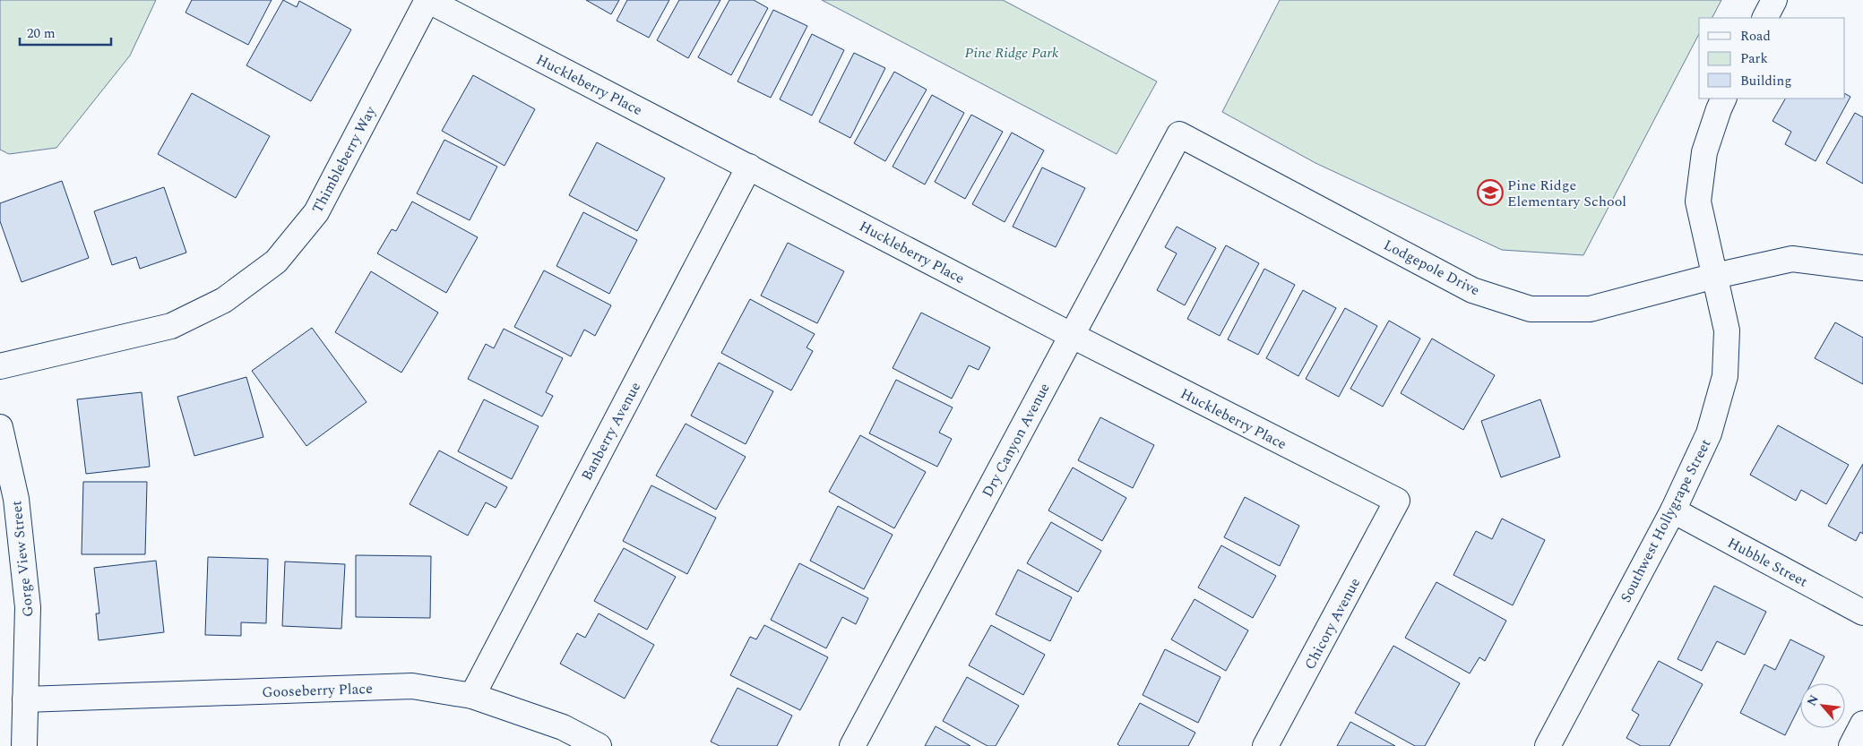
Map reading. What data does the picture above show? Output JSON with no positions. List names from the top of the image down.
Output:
{
  "streets": {
    "street": [
      "Huckleberry Place",
      "Thimbleberry Way",
      "Lodgepole Drive",
      "Banberry Avenue",
      "Dry Canyon Avenue",
      "Southwest Hollygrape Street",
      "Gorge View Street",
      "Hubble Street",
      "Chicory Avenue",
      "Gooseberry Place"
    ]
  },
  "crossings": [
    ["Huckleberry Place", "Thimbleberry Way"],
    ["Huckleberry Place", "Banberry Avenue"],
    ["Huckleberry Place", "Dry Canyon Avenue"],
    ["Huckleberry Place", "Chicory Avenue"],
    ["Lodgepole Drive", "Dry Canyon Avenue"],
    ["Lodgepole Drive", "Southwest Hollygrape Street"],
    ["Banberry Avenue", "Gooseberry Place"],
    ["Southwest Hollygrape Street", "Hubble Street"],
    ["Gorge View Street", "Gooseberry Place"]
  ],
  "parks": ["Pine Ridge Park"],
  "places": {
    "school or university": ["Pine Ridge Elementary School"]
  },
  "legend": ["Road", "Park", "Building"],
  "scale_bar": "20 m",
  "north": "top left"
}
